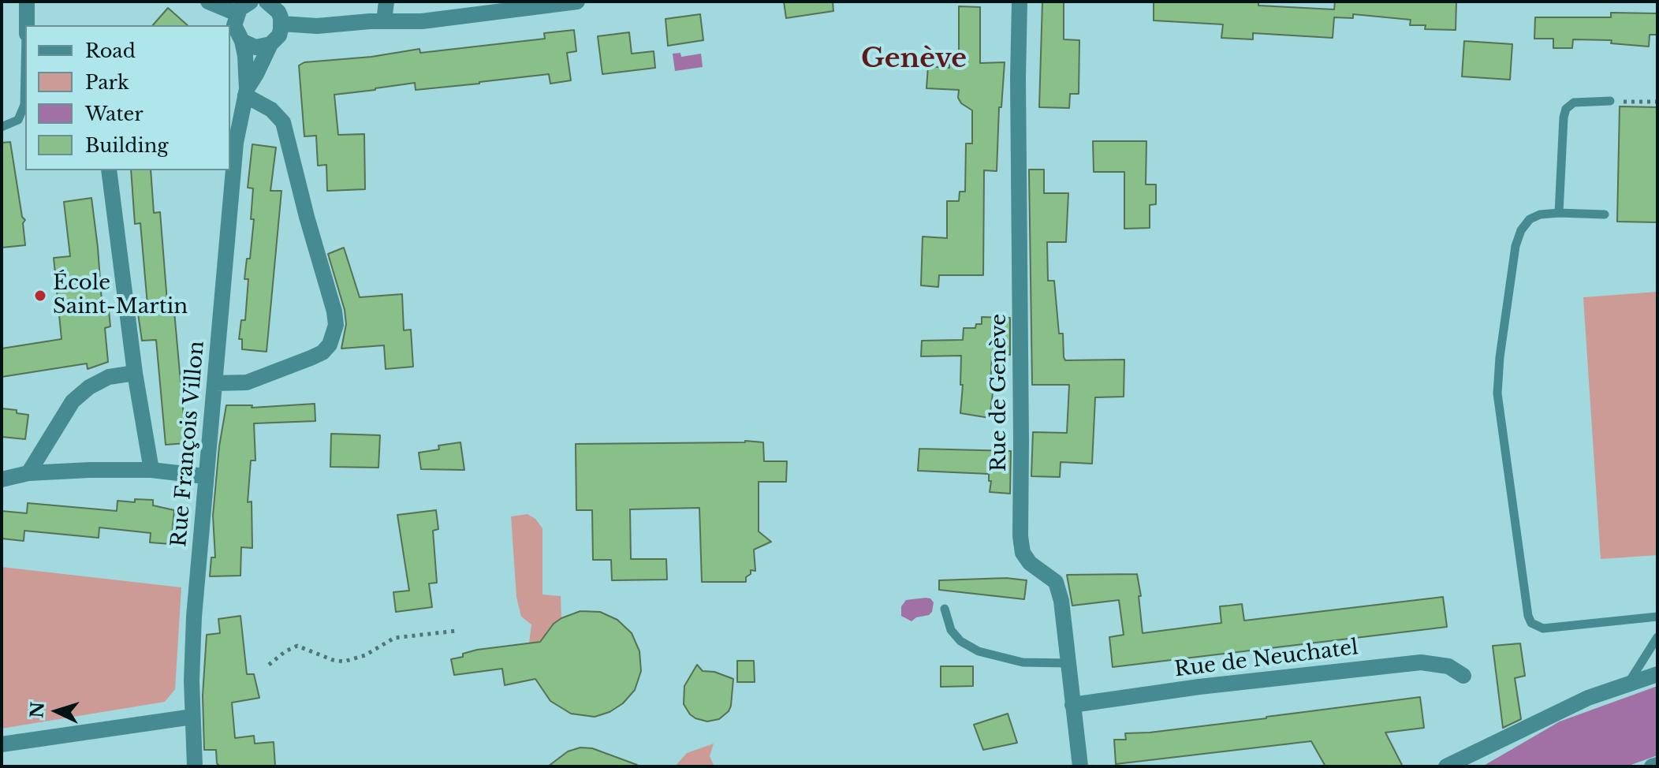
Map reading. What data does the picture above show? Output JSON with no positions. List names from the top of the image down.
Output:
{
  "streets": {
    "street": ["Rue de Genève", "Rue François Villon", "Rue de Neuchatel"]
  },
  "crossings": [
    ["Rue de Genève", "Rue de Neuchatel"]
  ],
  "districts": ["Genève"],
  "places": ["École Saint-Martin"],
  "legend": [
    "Road",
    "Park",
    "Water",
    "Building"
  ],
  "north": "left"
}
